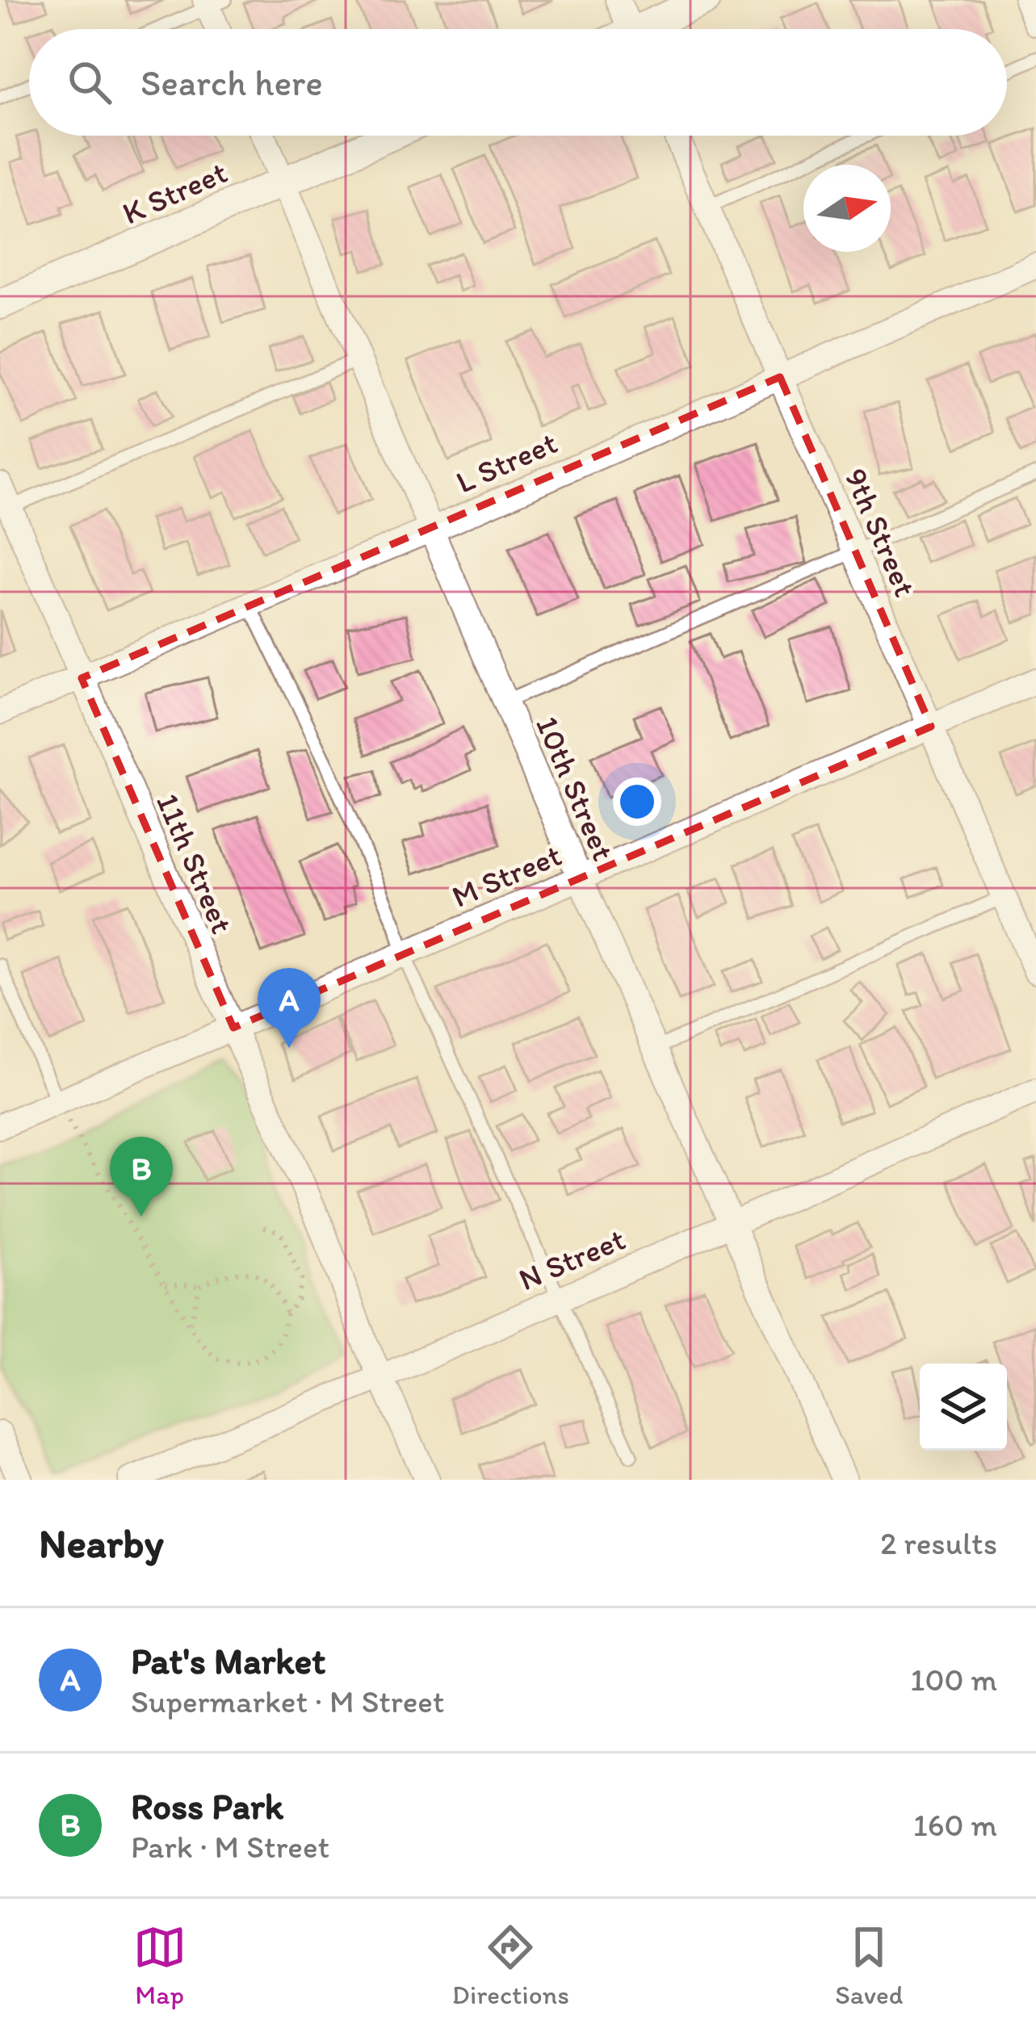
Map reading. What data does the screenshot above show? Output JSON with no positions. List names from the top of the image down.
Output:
{
  "streets": {
    "street": [
      "K Street",
      "L Street",
      "9th Street",
      "10th Street",
      "11th Street",
      "M Street",
      "N Street"
    ]
  },
  "crossings": [
    ["K Street", "10th Street"],
    ["L Street", "9th Street"],
    ["L Street", "10th Street"],
    ["L Street", "11th Street"],
    ["9th Street", "M Street"],
    ["10th Street", "M Street"],
    ["10th Street", "N Street"],
    ["11th Street", "M Street"],
    ["11th Street", "N Street"]
  ],
  "north": "right",
  "page": {
    "search": "Search here",
    "pins": ["A", "B"],
    "heading": ["Nearby", "2 results"],
    "list": [
      {
        "mark": "A",
        "name": "Pat's Market",
        "note": "Supermarket · M Street",
        "value": "100 m"
      },
      {
        "mark": "B",
        "name": "Ross Park",
        "note": "Park · M Street",
        "value": "160 m"
      }
    ],
    "nav": ["Map", "Directions", "Saved"]
  }
}
